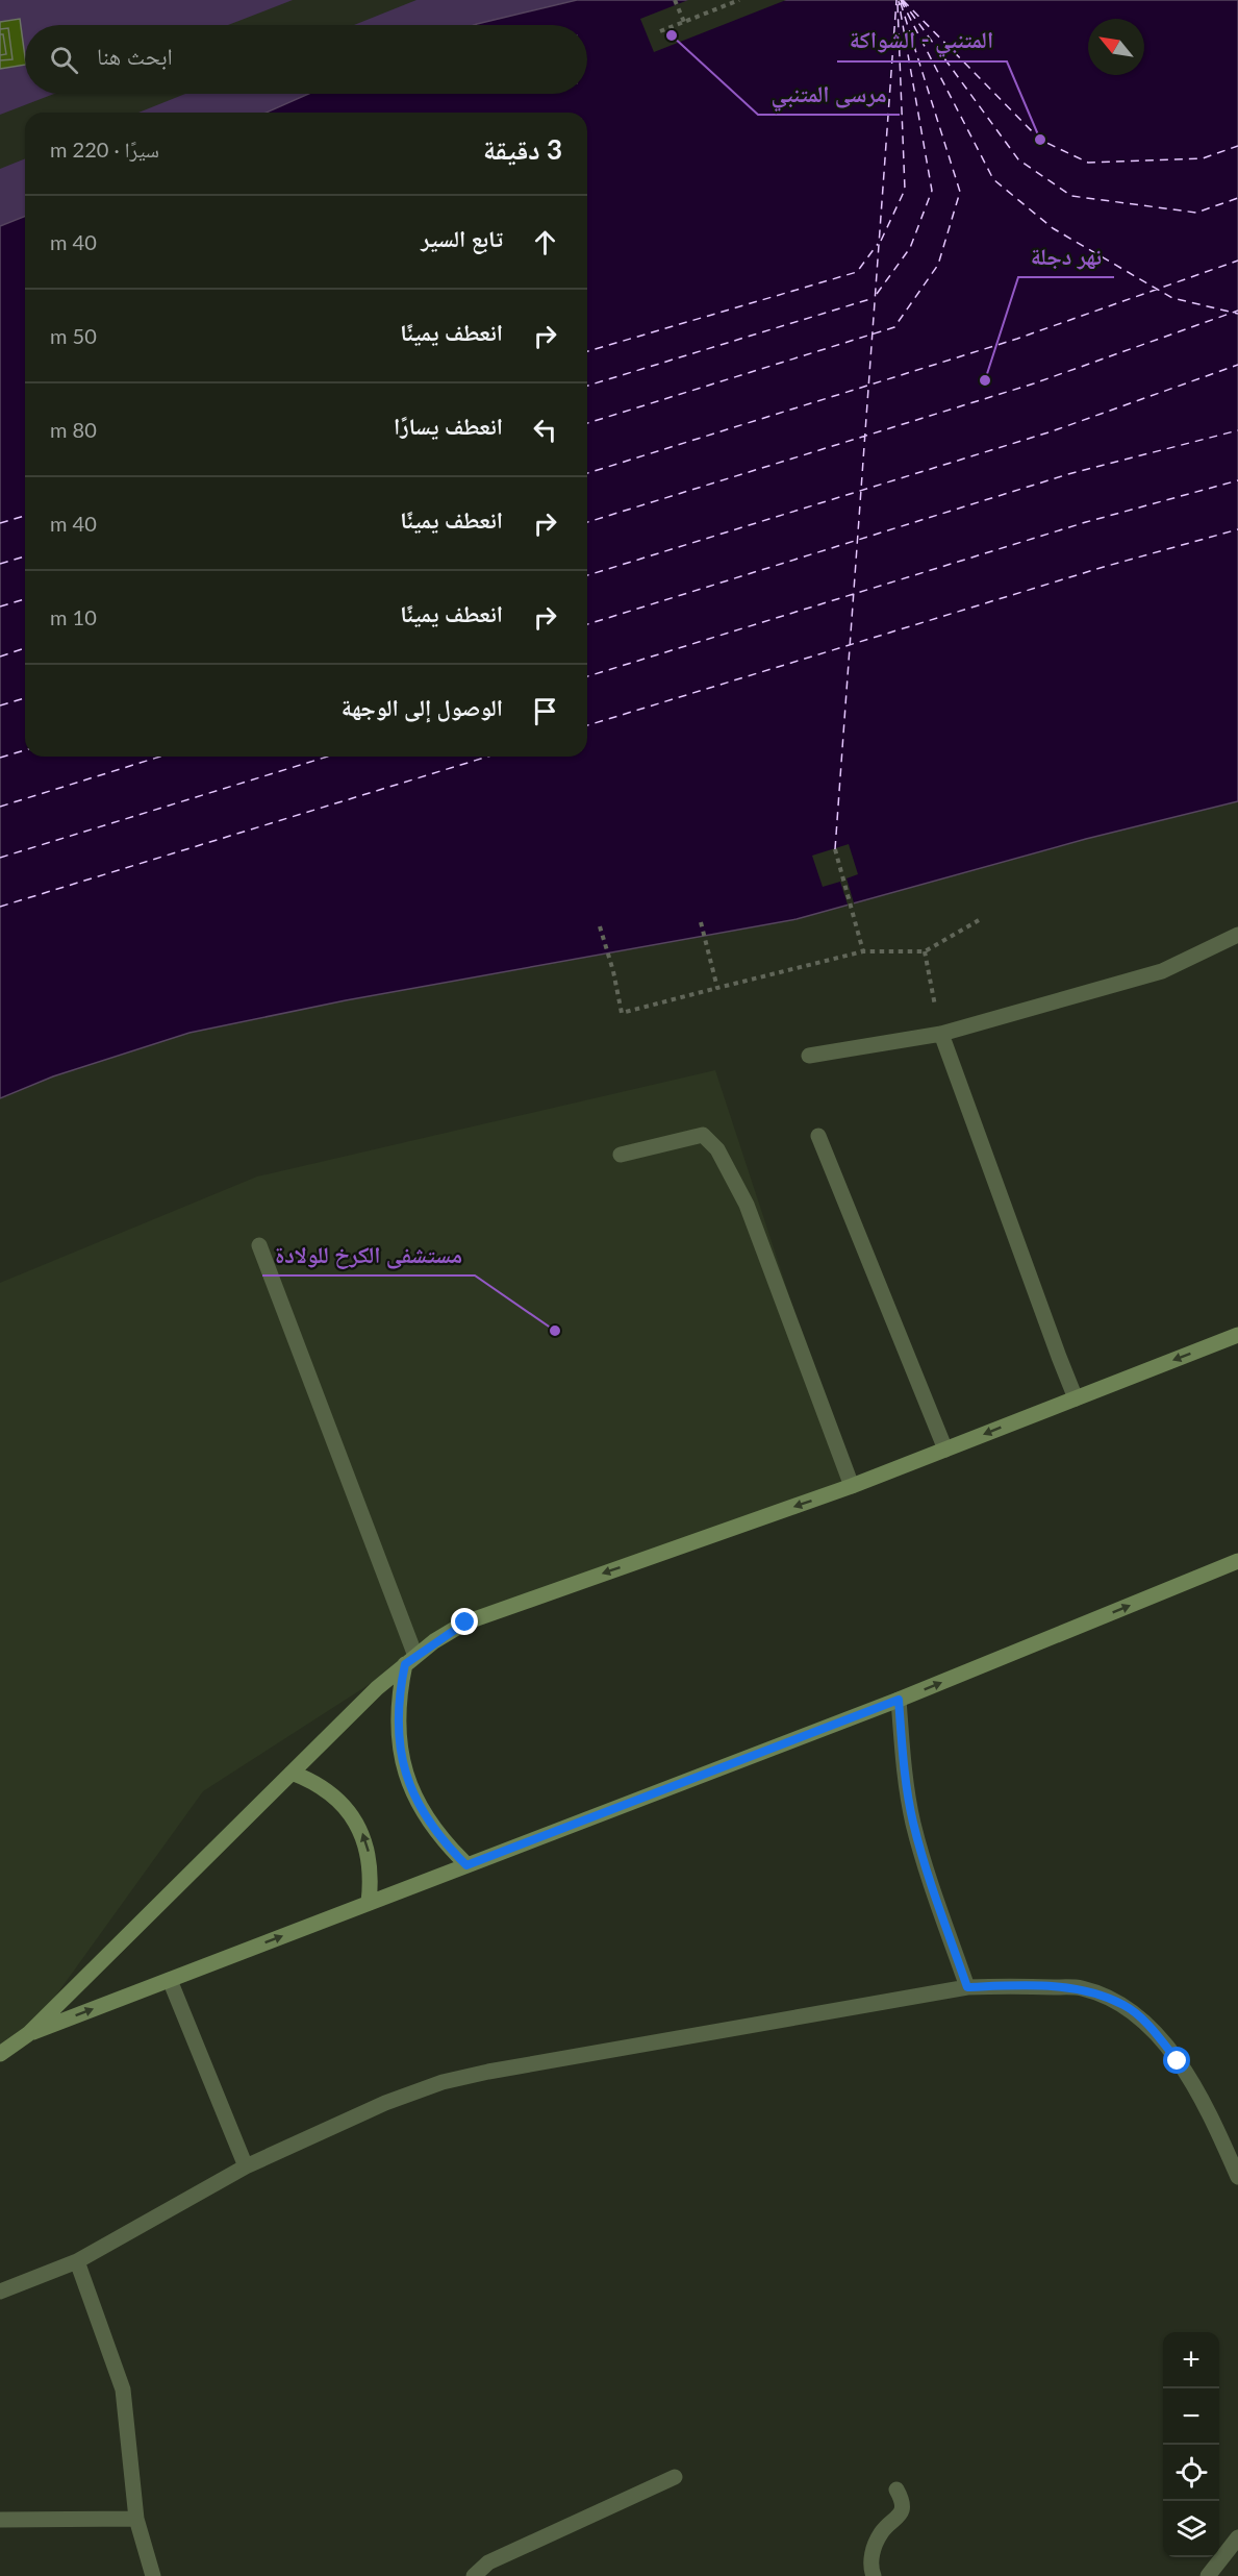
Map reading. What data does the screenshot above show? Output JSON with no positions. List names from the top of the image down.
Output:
{
  "places": [
    "مرسى المتنبي",
    "المتنبي - الشواكة",
    "نهر دجلة",
    "مستشفى الكرخ للولادة"
  ],
  "north": "top left",
  "page": {
    "search": "ابحث هنا",
    "heading": ["3 دقيقة", "سيرًا · 220 m"],
    "list": [
      ["تابع السير", "40 m"],
      ["انعطف يمينًا", "50 m"],
      ["انعطف يسارًا", "80 m"],
      ["انعطف يمينًا", "40 m"],
      ["انعطف يمينًا", "10 m"],
      "الوصول إلى الوجهة"
    ],
    "map_buttons": ["+", "−"]
  }
}
